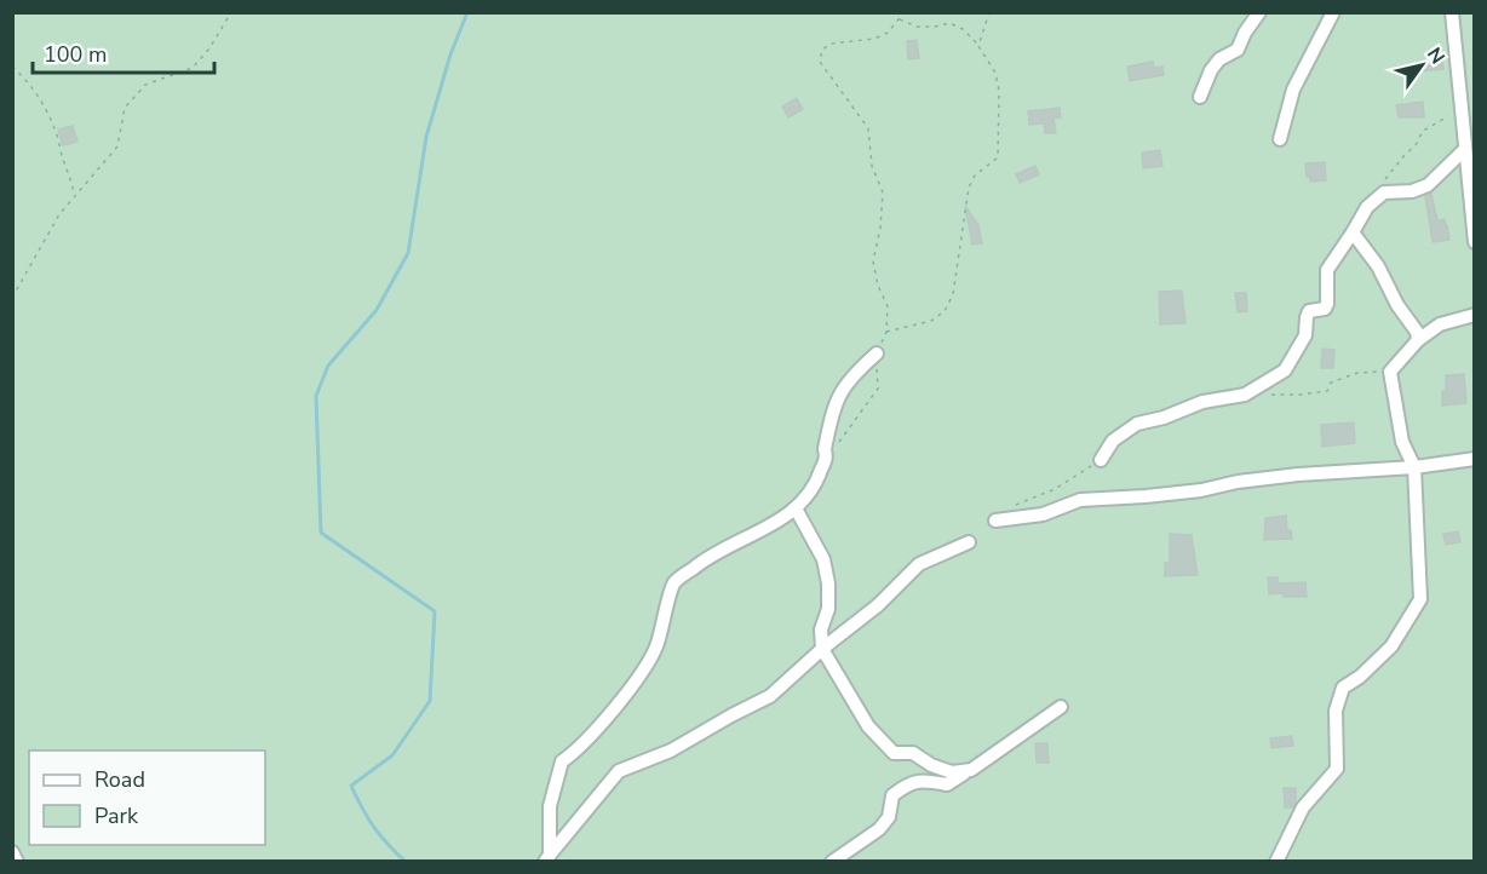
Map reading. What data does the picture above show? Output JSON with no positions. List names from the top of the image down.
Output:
{
  "legend": ["Road", "Park"],
  "scale_bar": "100 m",
  "north": "top right"
}
